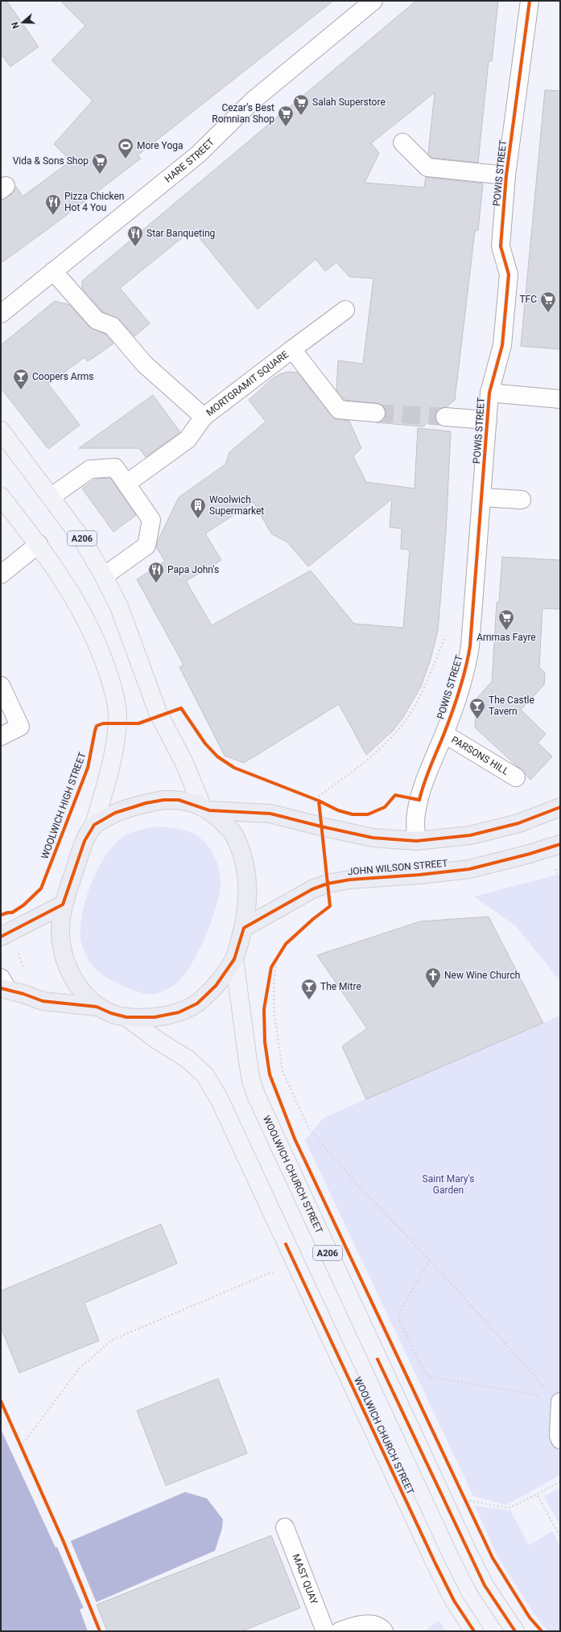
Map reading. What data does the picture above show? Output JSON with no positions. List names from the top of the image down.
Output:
{
  "streets": {
    "highway": ["JOHN WILSON STREET"],
    "main road": ["A206", "WOOLWICH CHURCH STREET"],
    "street": [
      "HARE STREET",
      "POWIS STREET",
      "MORTGRAMIT SQUARE",
      "PARSONS HILL",
      "MAST QUAY"
    ],
    "cycle path": ["WOOLWICH HIGH STREET"]
  },
  "crossings": [
    ["HARE STREET", "MORTGRAMIT SQUARE"],
    ["POWIS STREET", "PARSONS HILL"]
  ],
  "parks": ["Saint Mary's Garden"],
  "places": {
    "supermarket": [
      "Salah Superstore",
      "Cezar's Best Romnian Shop",
      "Vida & Sons Shop",
      "TFC",
      "Ammas Fayre"
    ],
    "sports": ["More Yoga"],
    "restaurant": ["Pizza Chicken Hot 4 You", "Star Banqueting", "Papa John's"],
    "bar": ["Coopers Arms", "The Castle Tavern", "The Mitre"],
    "building": ["Woolwich Supermarket"],
    "church": ["New Wine Church"]
  },
  "north": "left"
}
